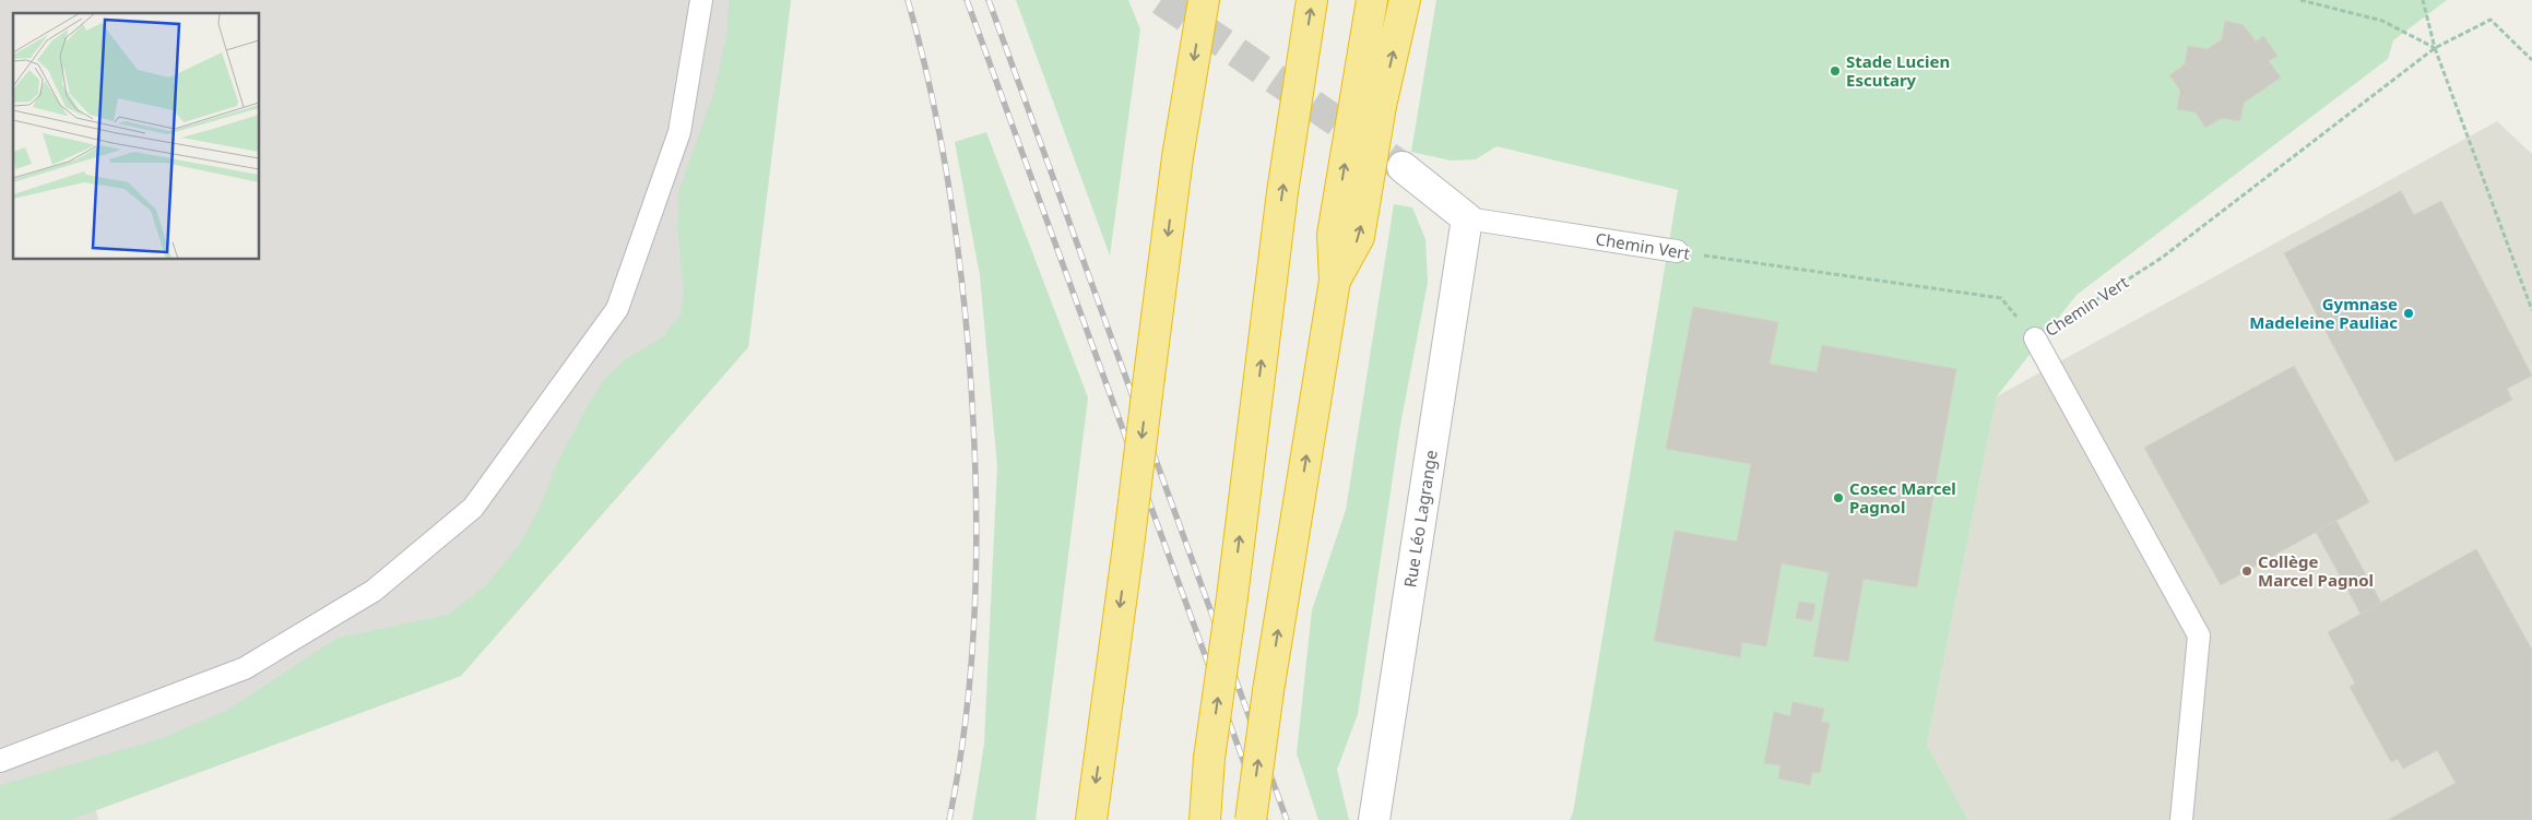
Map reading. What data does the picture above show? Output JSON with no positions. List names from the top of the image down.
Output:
{
  "streets": {
    "street": ["Rue Léo Lagrange"],
    "lane": ["Chemin Vert"]
  },
  "crossings": [
    ["Chemin Vert", "Rue Léo Lagrange"]
  ],
  "places": [
    "Stade Lucien Escutary",
    "Gymnase Madeleine Pauliac",
    "Cosec Marcel Pagnol",
    "Collège Marcel Pagnol"
  ]
}
